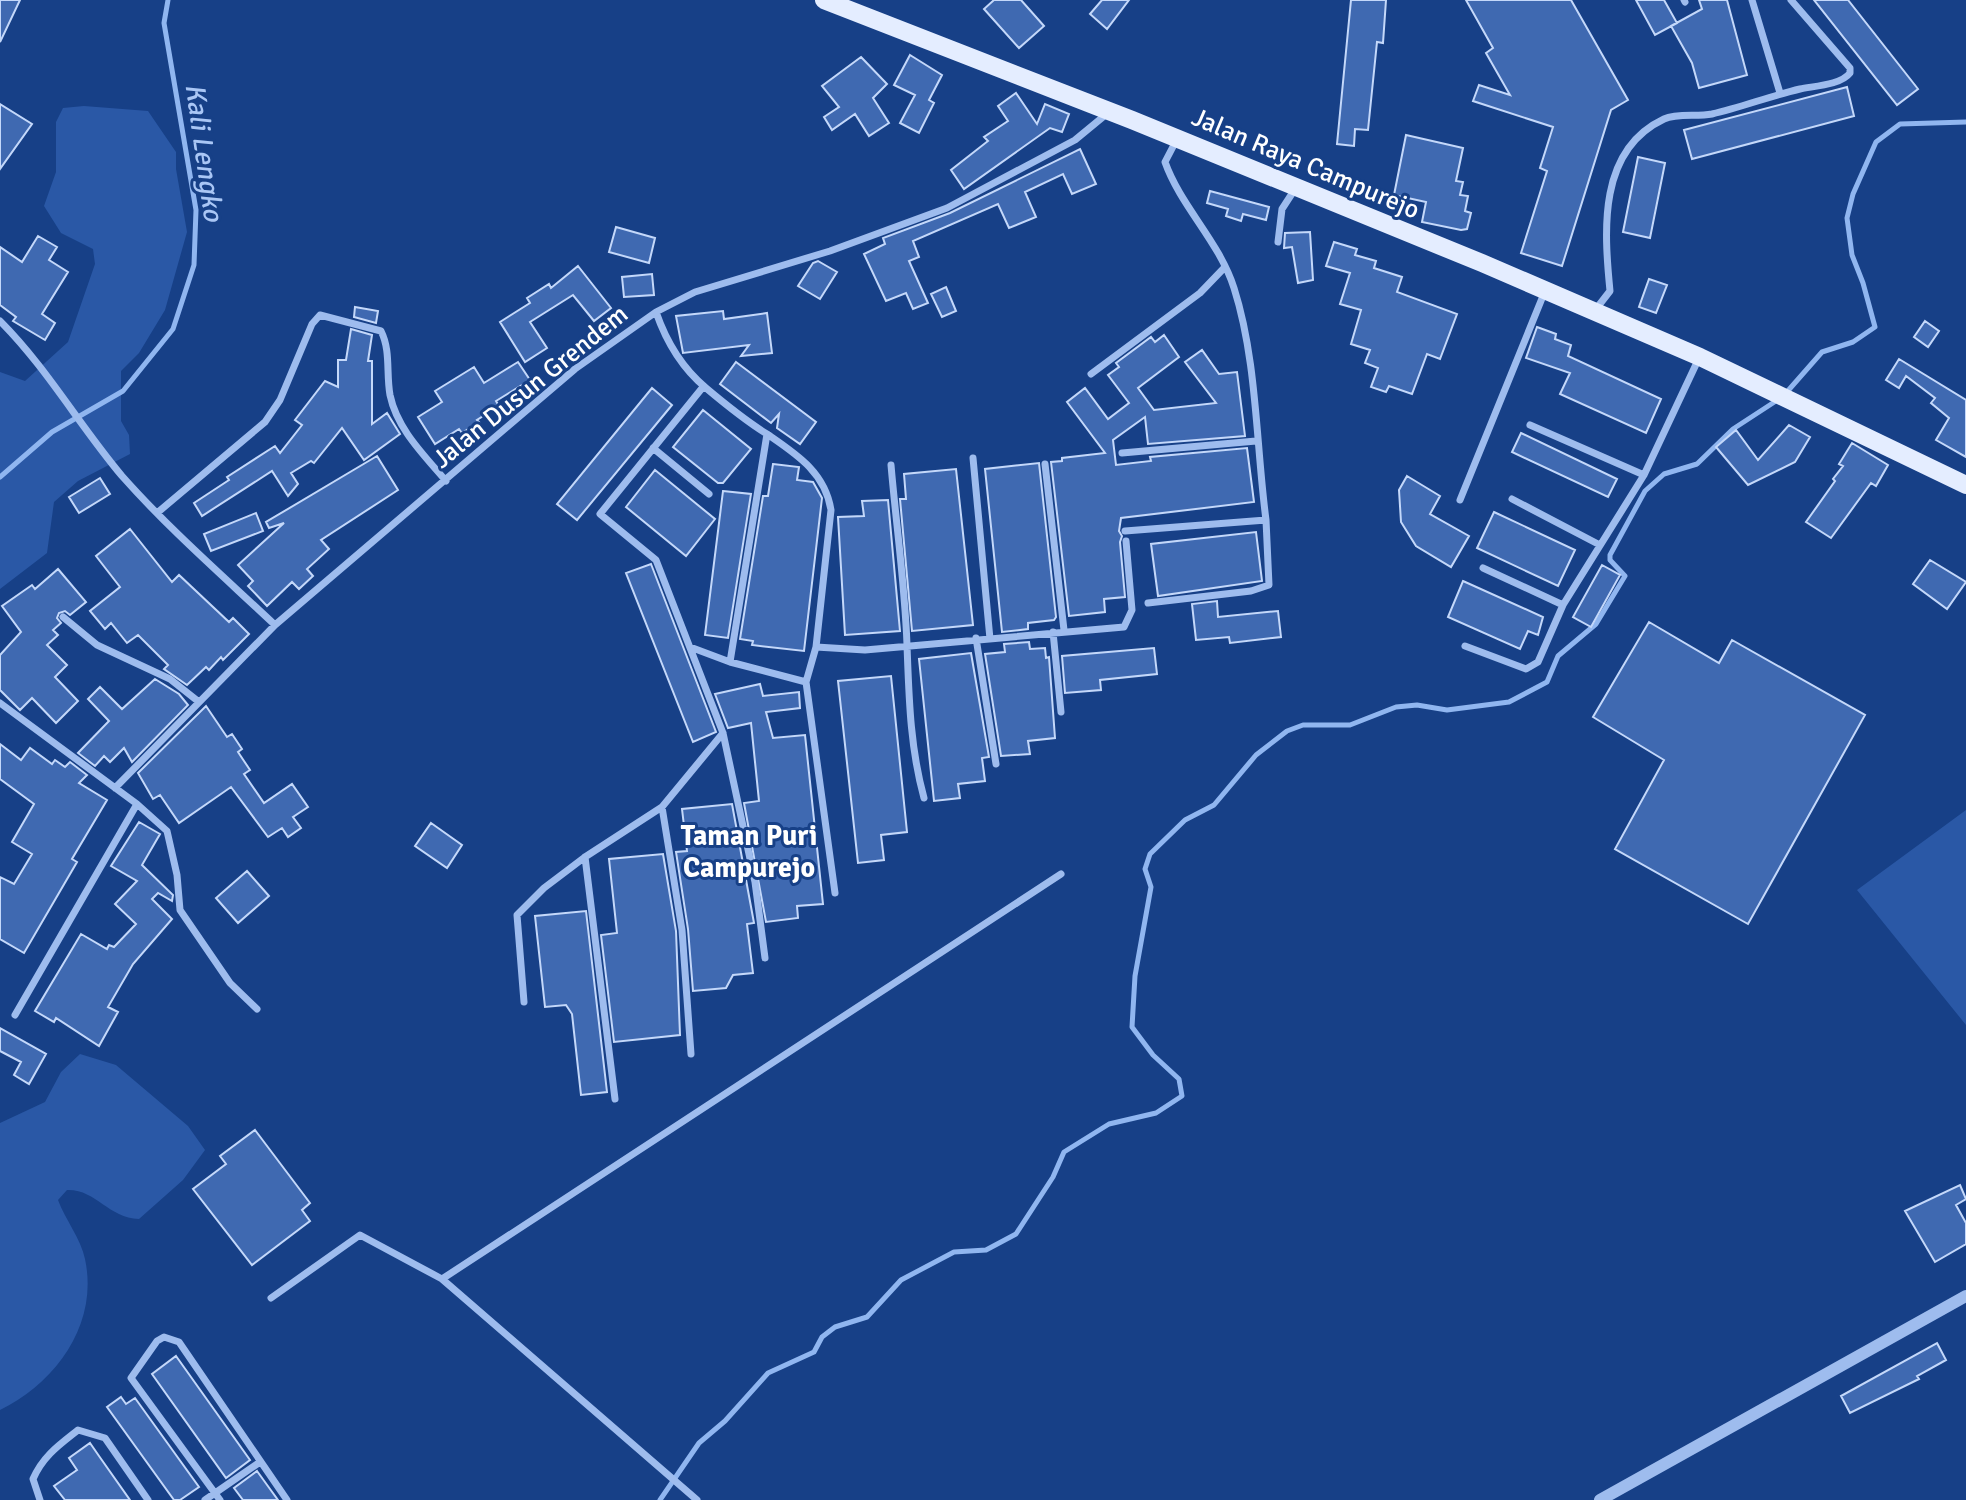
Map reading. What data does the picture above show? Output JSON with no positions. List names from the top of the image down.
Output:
{
  "streets": {
    "main road": ["Jalan Raya Campurejo"],
    "street": ["Jalan Dusun Grendem"]
  },
  "crossings": [
    ["Jalan Raya Campurejo", "Jalan Dusun Grendem"]
  ],
  "districts": ["Taman Puri Campurejo"],
  "water": ["Kali Lengko"]
}
